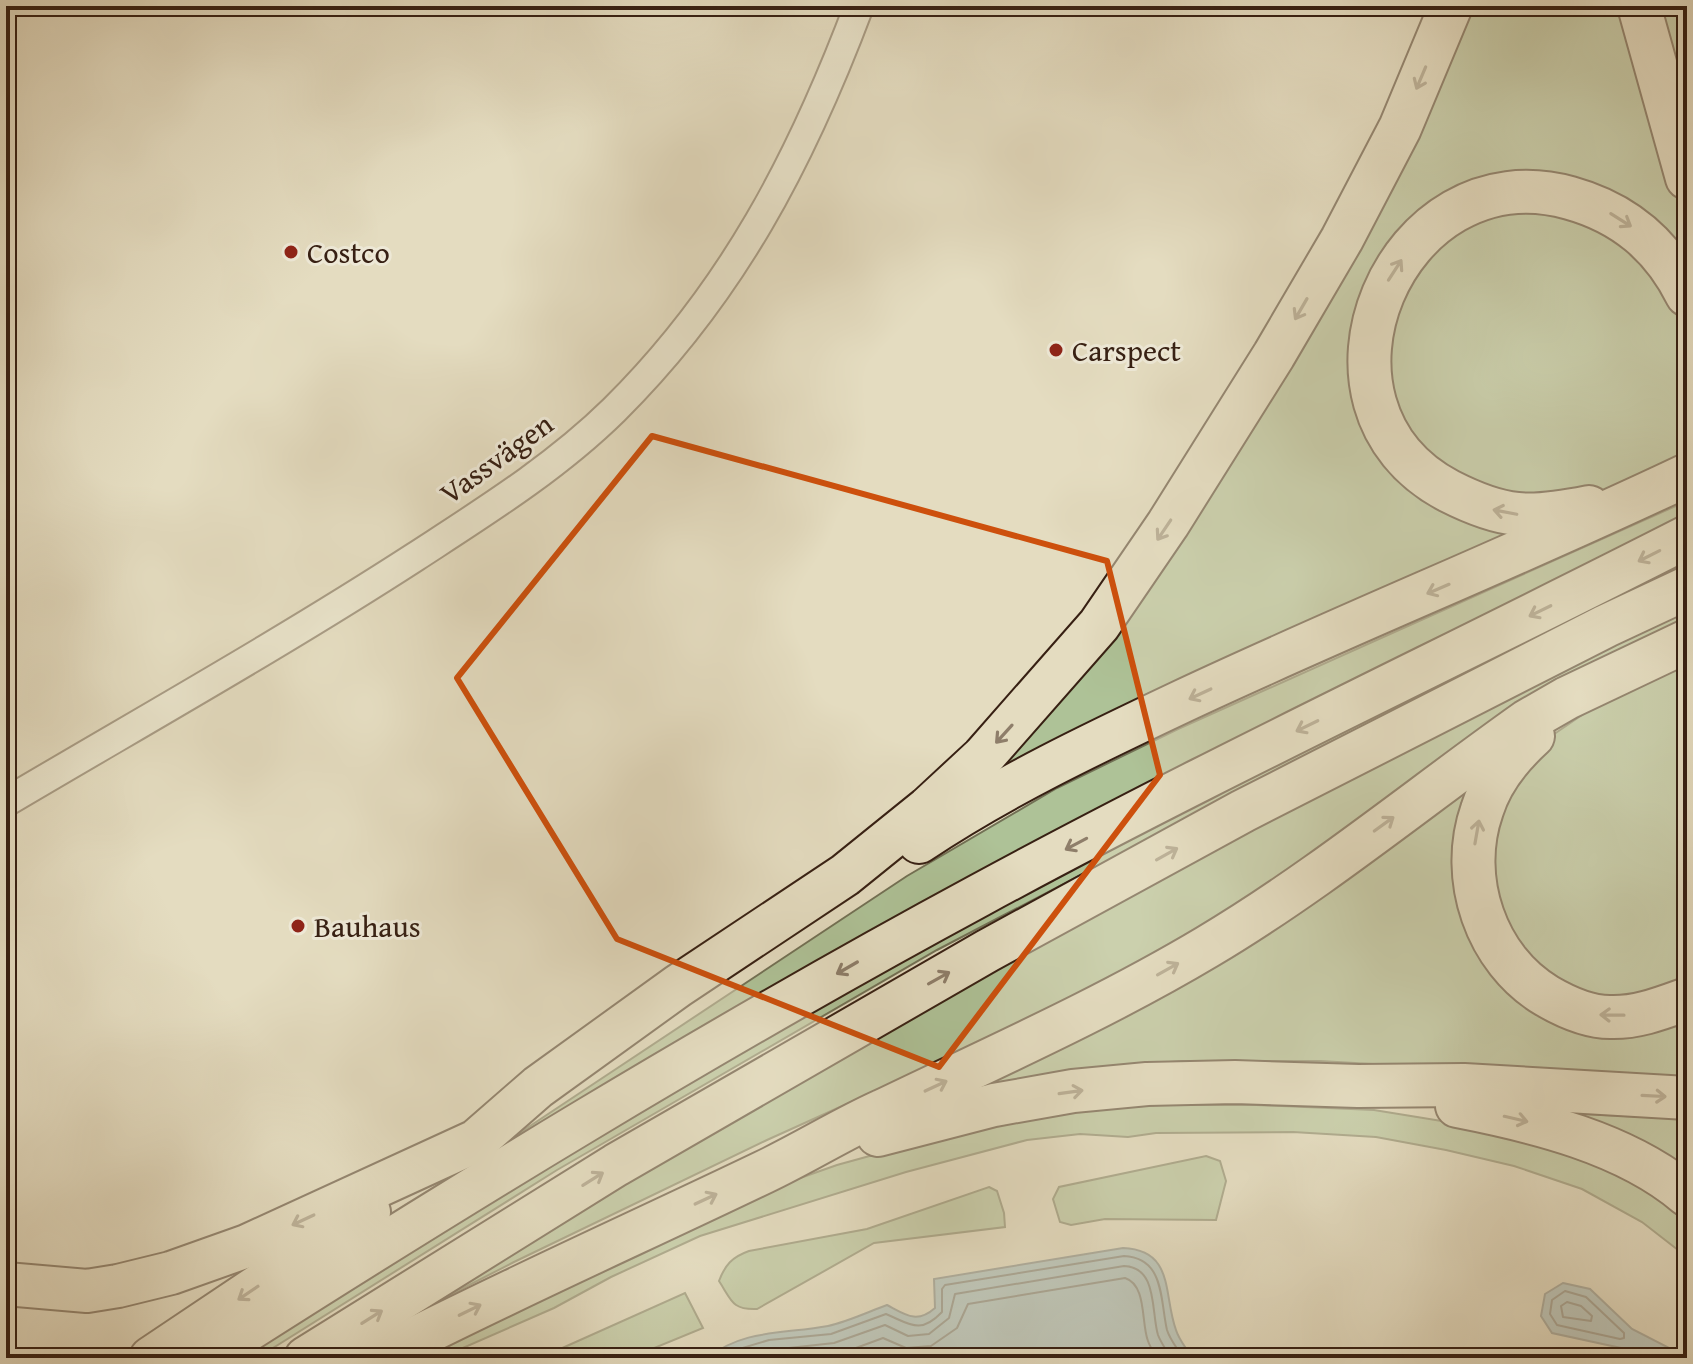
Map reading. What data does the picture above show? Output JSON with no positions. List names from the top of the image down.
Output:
{
  "streets": {
    "street": ["Vassvägen"]
  },
  "places": ["Costco", "Carspect", "Bauhaus"]
}
